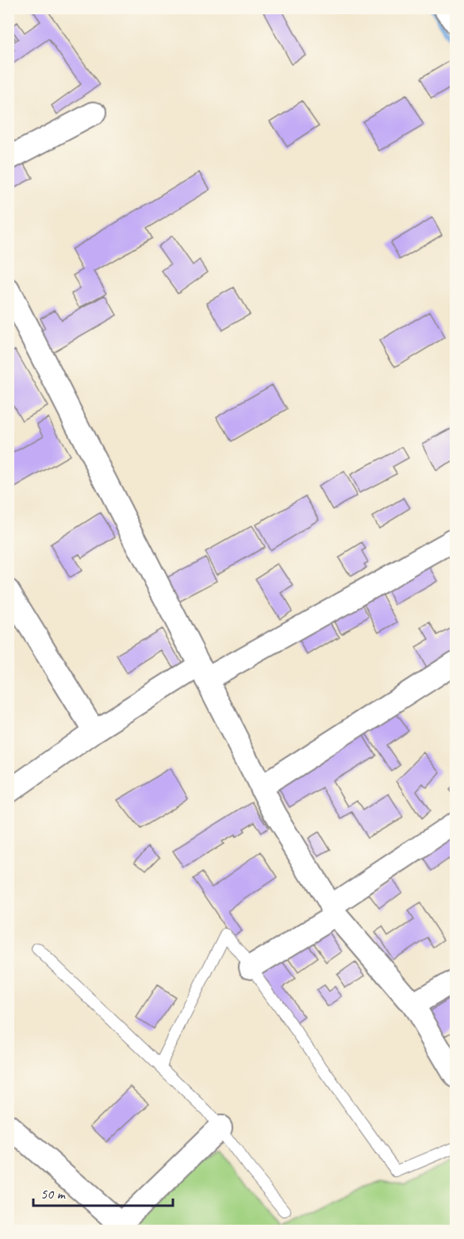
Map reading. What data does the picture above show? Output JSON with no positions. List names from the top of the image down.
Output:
{
  "scale_bar": "50 m"
}
